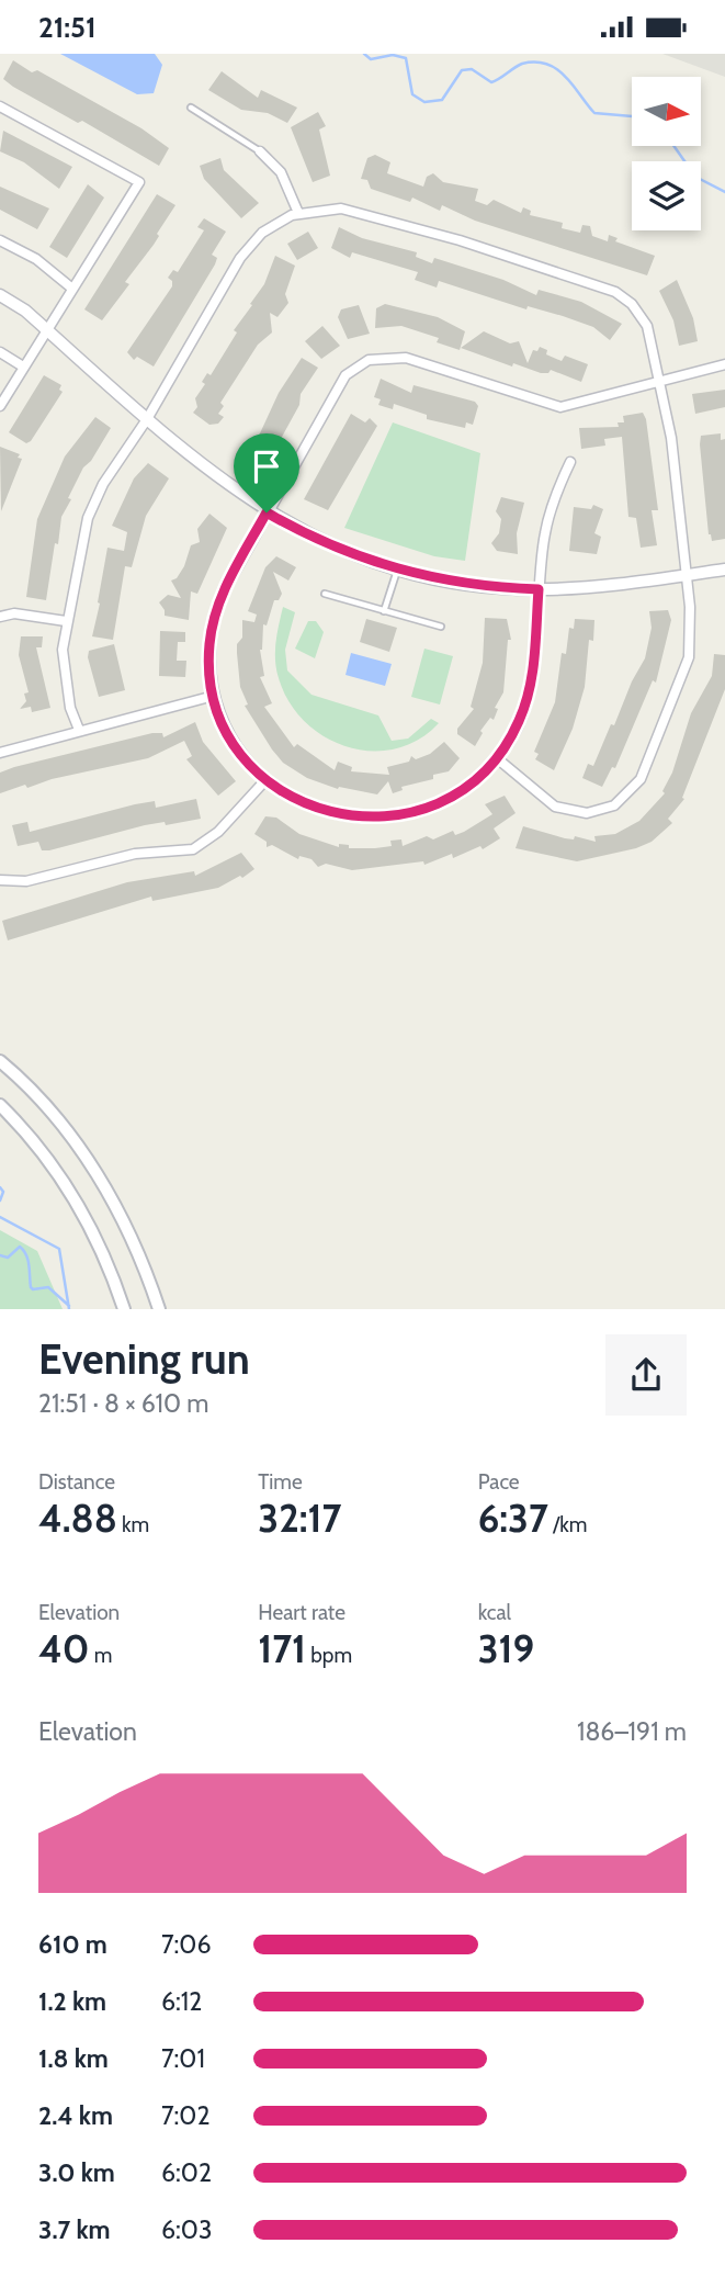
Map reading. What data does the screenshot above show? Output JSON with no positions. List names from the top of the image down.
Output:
{
  "north": "right",
  "page": {
    "status": "21:51",
    "heading": ["Evening run", "21:51 · 8 × 610 m"],
    "stats": [
      ["Distance", "4.88 km"],
      ["Time", "32:17"],
      ["Pace", "6:37 /km"],
      ["Elevation", "40 m"],
      ["Heart rate", "171 bpm"],
      ["kcal", "319"]
    ],
    "chart": ["Elevation", "186–191 m"],
    "list": [
      {
        "name": "610 m",
        "note": "7:06"
      },
      {
        "name": "1.2 km",
        "note": "6:12"
      },
      {
        "name": "1.8 km",
        "note": "7:01"
      },
      {
        "name": "2.4 km",
        "note": "7:02"
      },
      {
        "name": "3.0 km",
        "note": "6:02"
      },
      {
        "name": "3.7 km",
        "note": "6:03"
      }
    ]
  }
}
